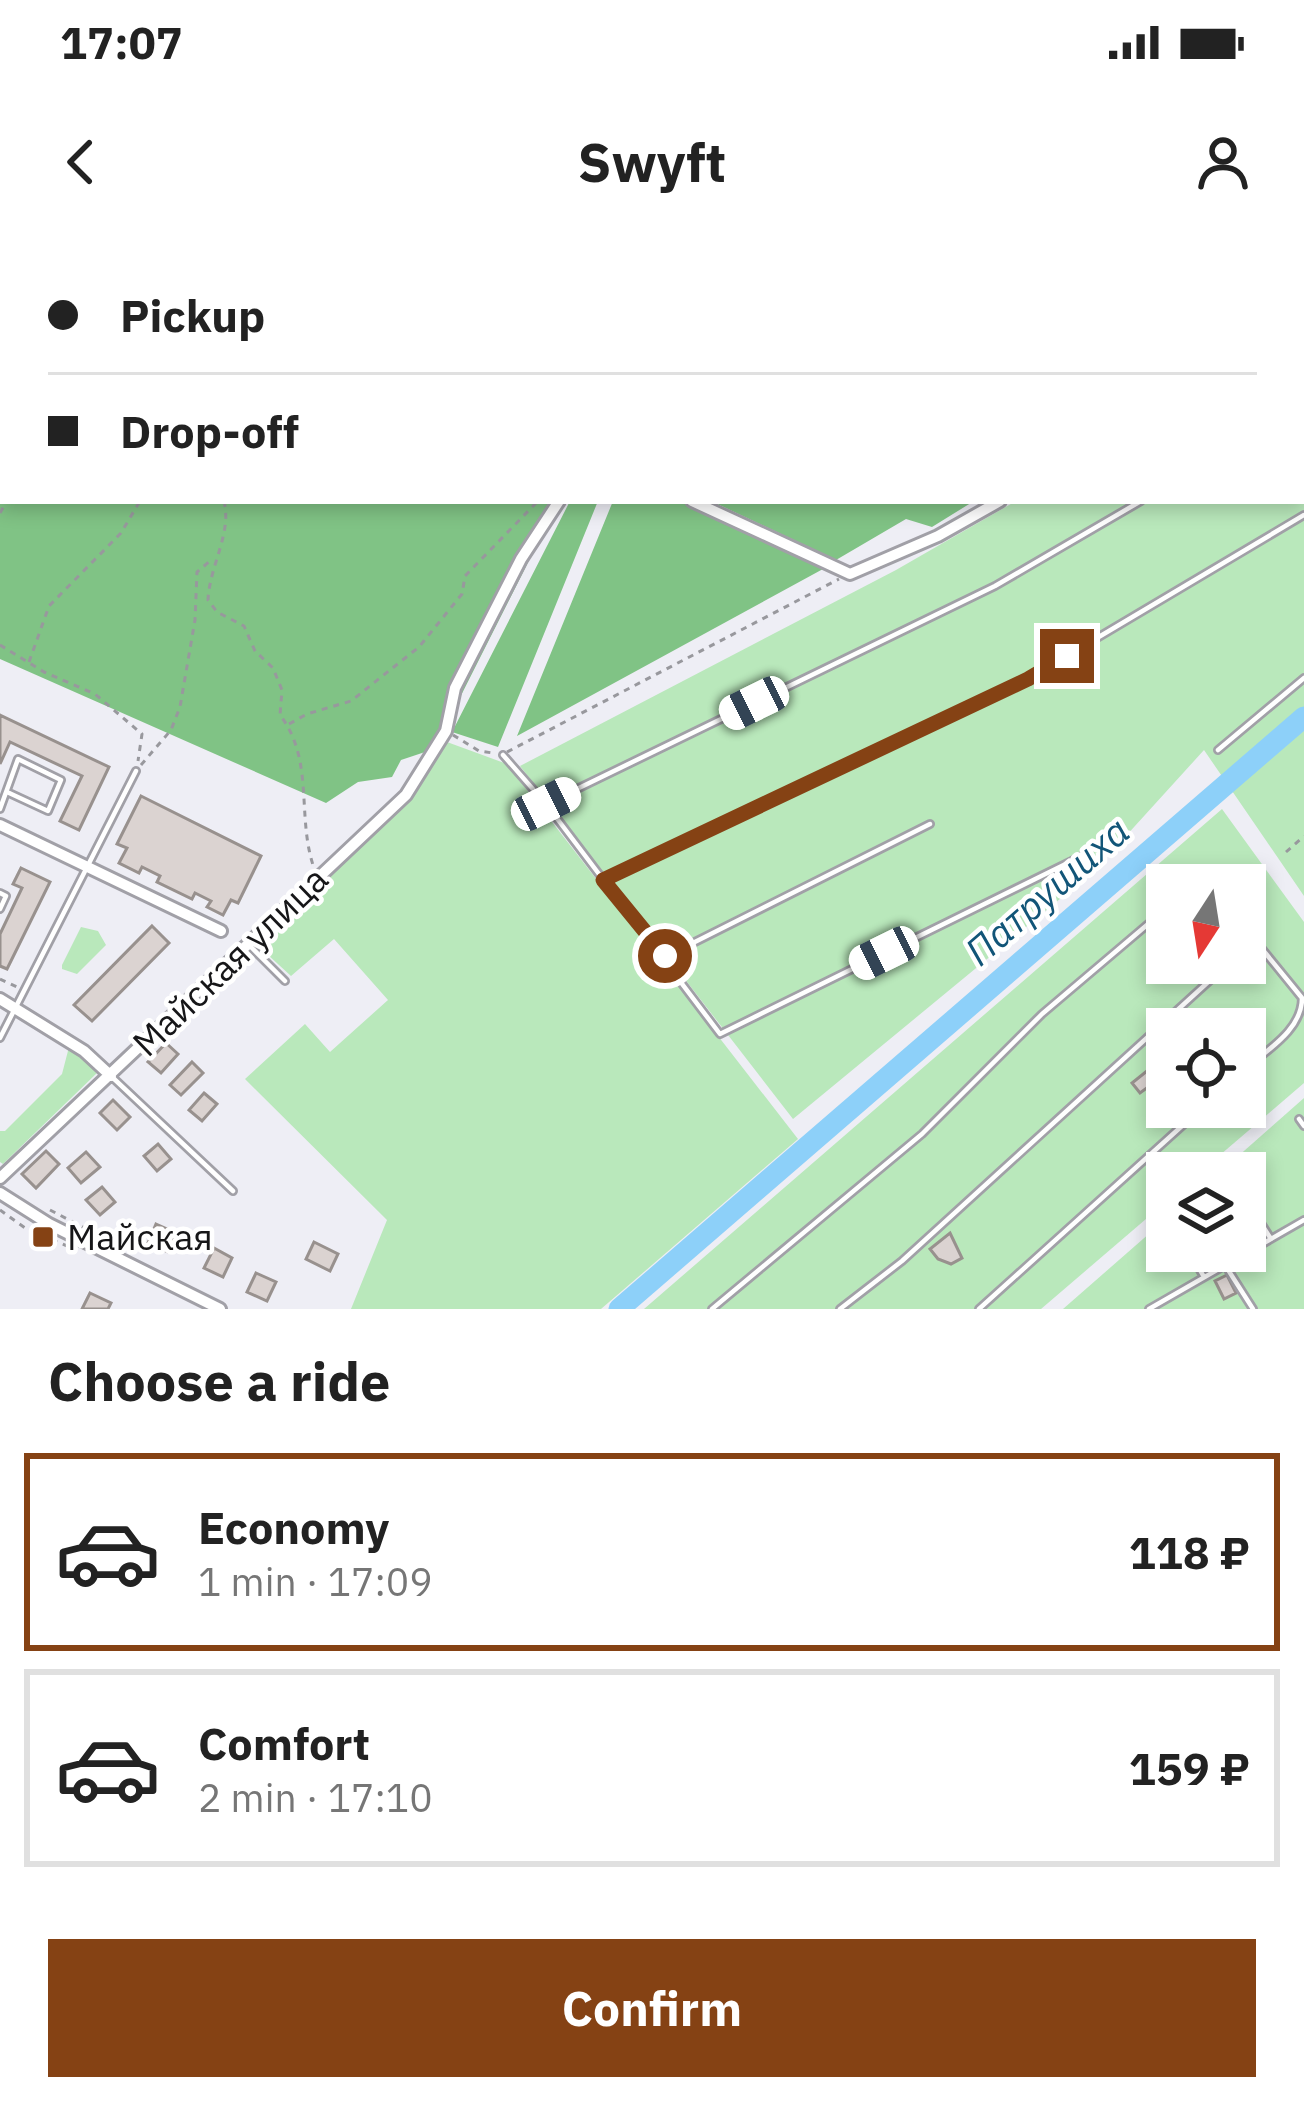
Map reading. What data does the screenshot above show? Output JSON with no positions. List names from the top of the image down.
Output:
{
  "streets": {
    "street": ["Майская улица"]
  },
  "water": ["Патрушиха"],
  "places": {
    "transit": ["Майская"]
  },
  "north": "bottom",
  "page": {
    "status": "17:07",
    "header": "Swyft",
    "banner": ["Pickup", "Drop-off"],
    "heading": "Choose a ride",
    "list": [
      {
        "name": "Economy",
        "note": "1 min · 17:09",
        "value": "118 ₽"
      },
      {
        "name": "Comfort",
        "note": "2 min · 17:10",
        "value": "159 ₽"
      }
    ],
    "buttons": "Confirm"
  }
}
